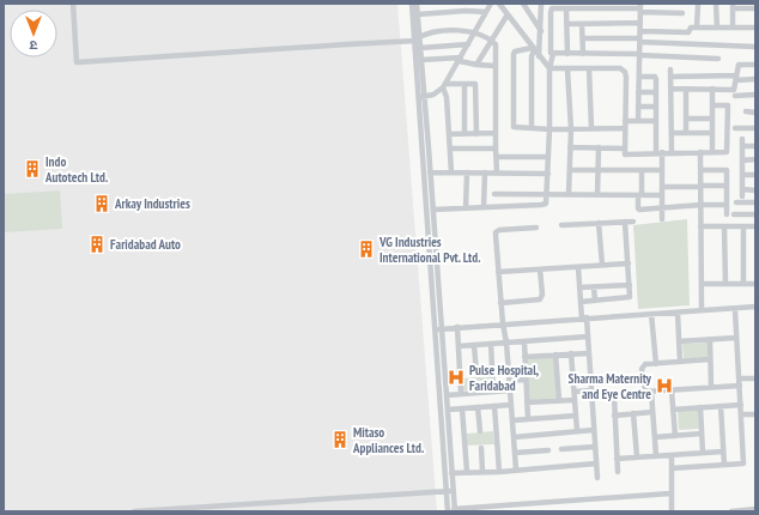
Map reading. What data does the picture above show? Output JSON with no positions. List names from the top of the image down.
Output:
{
  "places": {
    "building": [
      "Indo Autotech Ltd.",
      "Arkay Industries",
      "Faridabad Auto",
      "VG Industries International Pvt. Ltd.",
      "Mitaso Appliances Ltd."
    ],
    "hospital": ["Pulse Hospital, Faridabad", "Sharma Maternity and Eye Centre"]
  },
  "north": "bottom"
}
